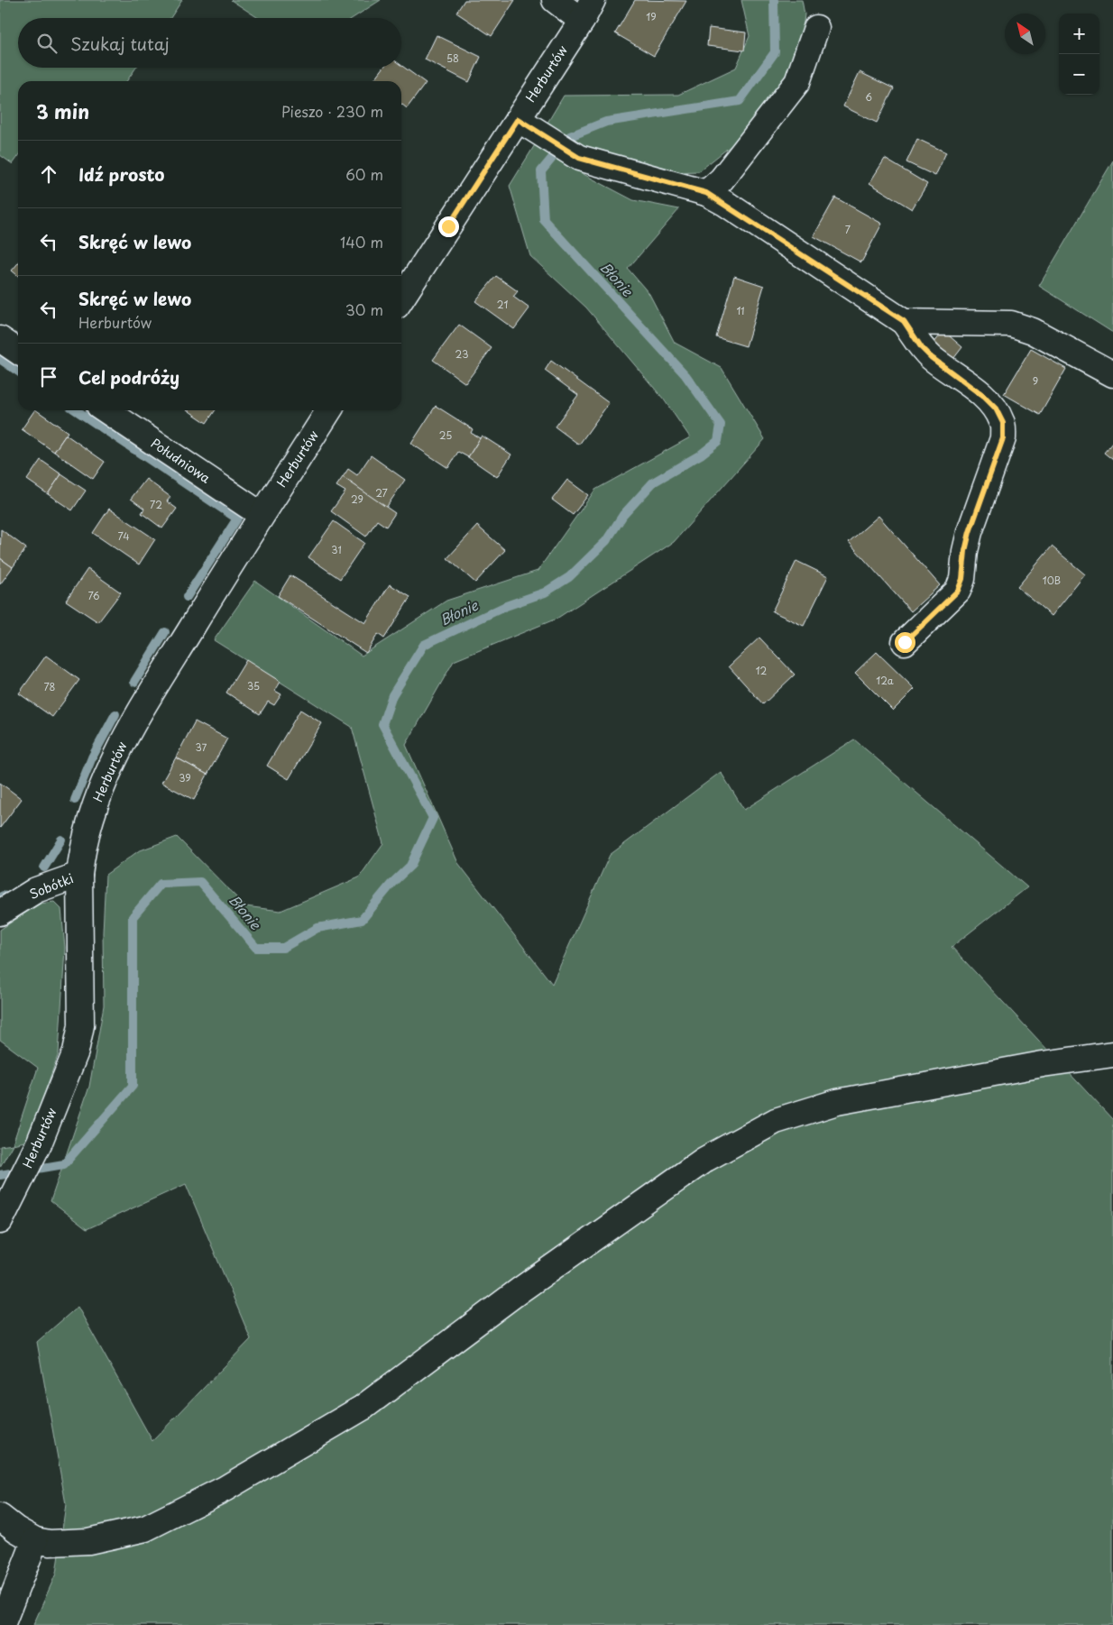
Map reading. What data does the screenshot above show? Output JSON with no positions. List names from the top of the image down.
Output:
{
  "streets": {
    "street": ["Herburtów", "Południowa", "Sobótki"]
  },
  "crossings": [
    ["Herburtów", "Południowa"],
    ["Herburtów", "Sobótki"]
  ],
  "water": ["Błonie"],
  "house_numbers": [
    "19",
    "58",
    "6",
    "7",
    "21",
    "11",
    "23",
    "9",
    "25",
    "27",
    "29",
    "72",
    "74",
    "31",
    "10B",
    "76",
    "12",
    "12a",
    "35",
    "78",
    "37",
    "39"
  ],
  "north": "top left",
  "page": {
    "map_buttons": ["+", "−"],
    "search": "Szukaj tutaj",
    "heading": ["3 min", "Pieszo · 230 m"],
    "list": [
      ["Idź prosto", "60 m"],
      ["Skręć w lewo", "140 m"],
      ["Skręć w lewo", "Herburtów", "30 m"],
      "Cel podróży"
    ]
  }
}
